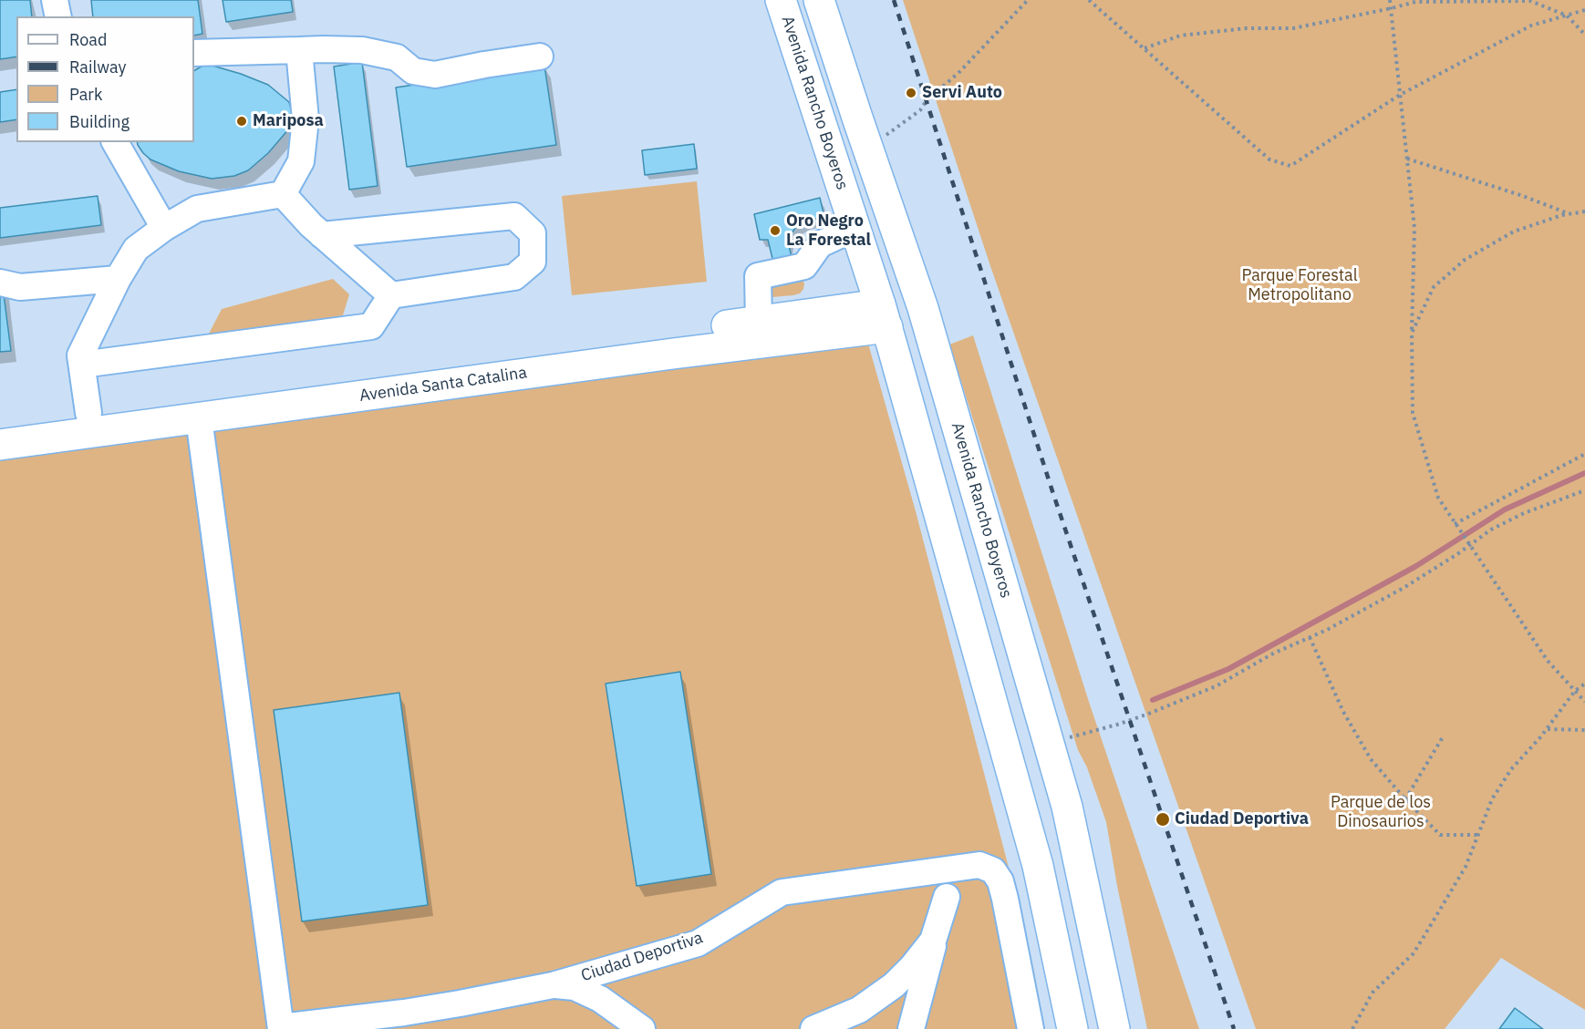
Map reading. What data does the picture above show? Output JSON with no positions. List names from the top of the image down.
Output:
{
  "streets": {
    "main road": ["Avenida Rancho Boyeros", "Avenida Santa Catalina"],
    "lane": ["Ciudad Deportiva"]
  },
  "crossings": [
    ["Avenida Rancho Boyeros", "Avenida Santa Catalina"]
  ],
  "parks": ["Parque Forestal Metropolitano", "Parque de los Dinosaurios"],
  "places": [
    "Servi Auto",
    "Mariposa",
    "Oro Negro La Forestal",
    "Ciudad Deportiva"
  ],
  "legend": [
    "Road",
    "Railway",
    "Park",
    "Building"
  ]
}
